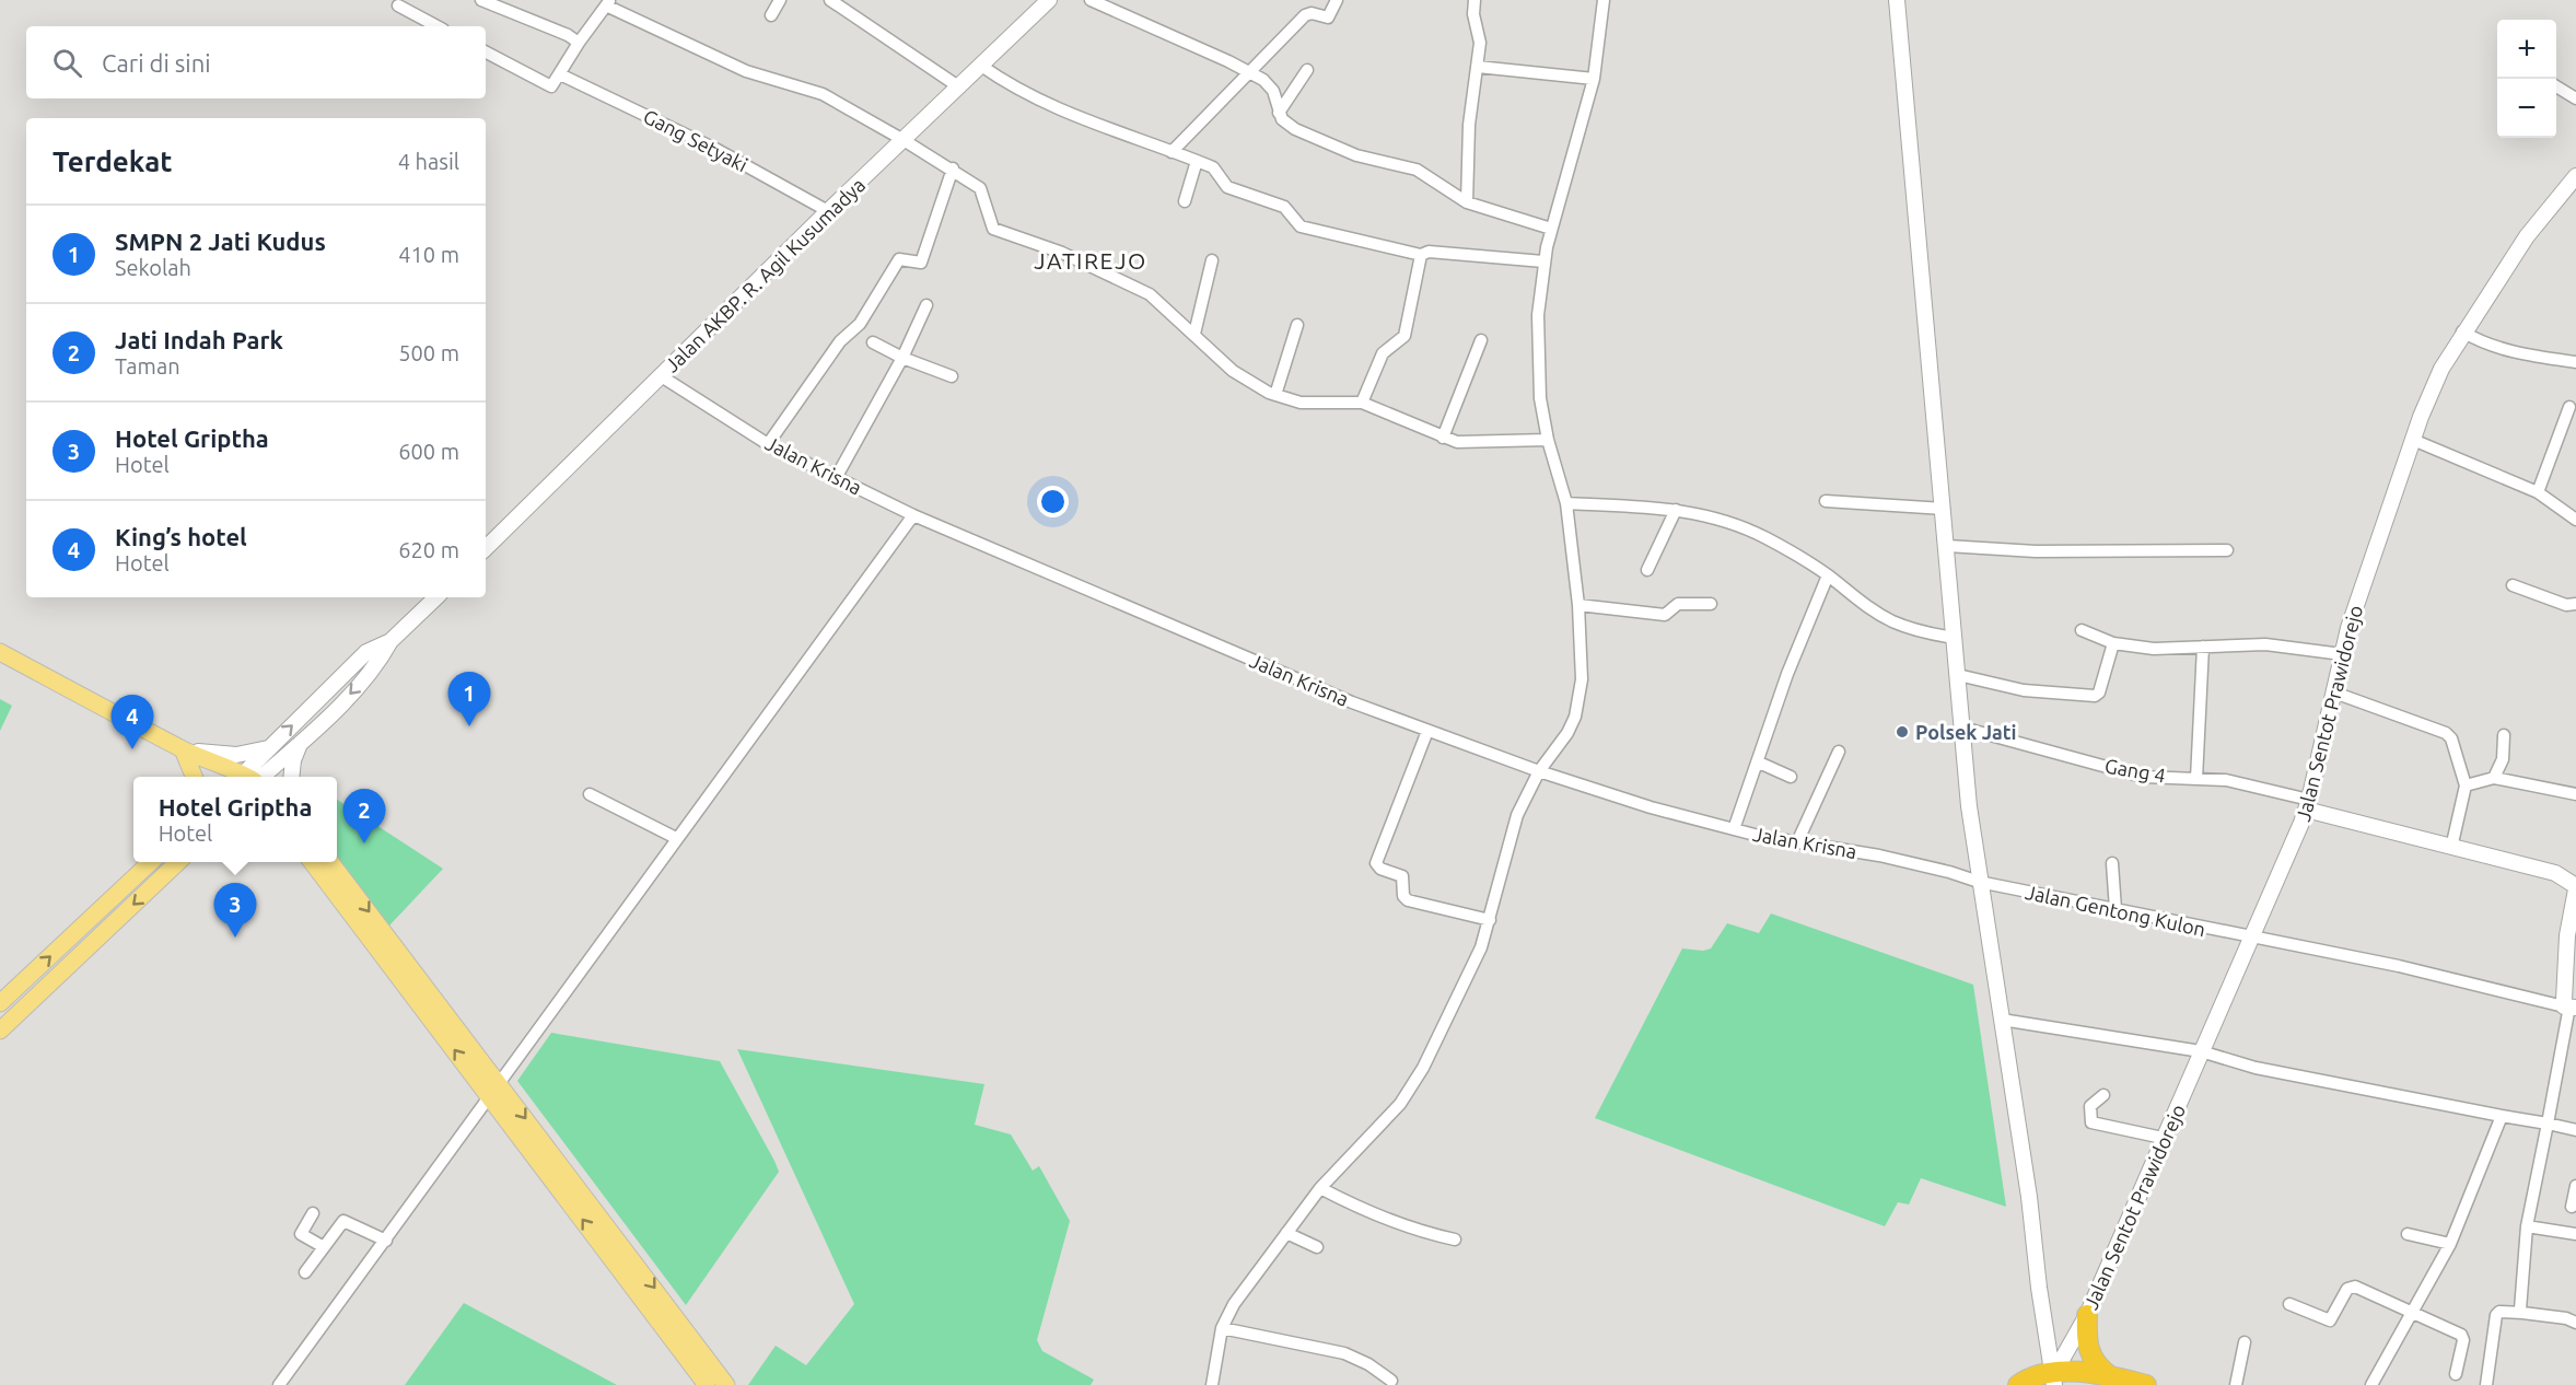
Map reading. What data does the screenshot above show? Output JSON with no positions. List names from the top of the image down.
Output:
{
  "streets": {
    "main road": ["Jalan AKBP. R. Agil Kusumadya", "Jalan Sentot Prawidorejo"],
    "street": [
      "Gang Setyaki",
      "Jalan Krisna",
      "Gang 4",
      "Jalan Gentong Kulon"
    ]
  },
  "crossings": [
    ["Gang Setyaki", "Jalan AKBP. R. Agil Kusumadya"],
    ["Jalan AKBP. R. Agil Kusumadya", "Jalan Krisna"],
    ["Jalan Krisna", "Jalan Gentong Kulon"],
    ["Jalan Sentot Prawidorejo", "Gang 4"],
    ["Jalan Sentot Prawidorejo", "Jalan Gentong Kulon"]
  ],
  "districts": ["JATIREJO"],
  "places": ["Polsek Jati"],
  "page": {
    "map_buttons": ["+", "−"],
    "search": "Cari di sini",
    "heading": ["Terdekat", "4 hasil"],
    "list": [
      {
        "mark": "1",
        "name": "SMPN 2 Jati Kudus",
        "note": "Sekolah",
        "value": "410 m"
      },
      {
        "mark": "2",
        "name": "Jati Indah Park",
        "note": "Taman",
        "value": "500 m"
      },
      {
        "mark": "3",
        "name": "Hotel Griptha",
        "note": "Hotel",
        "value": "600 m"
      },
      {
        "mark": "4",
        "name": "King’s hotel",
        "note": "Hotel",
        "value": "620 m"
      }
    ],
    "pins": [
      "1",
      "4",
      "2",
      "3"
    ],
    "popup": ["Hotel Griptha", "Hotel"]
  }
}
